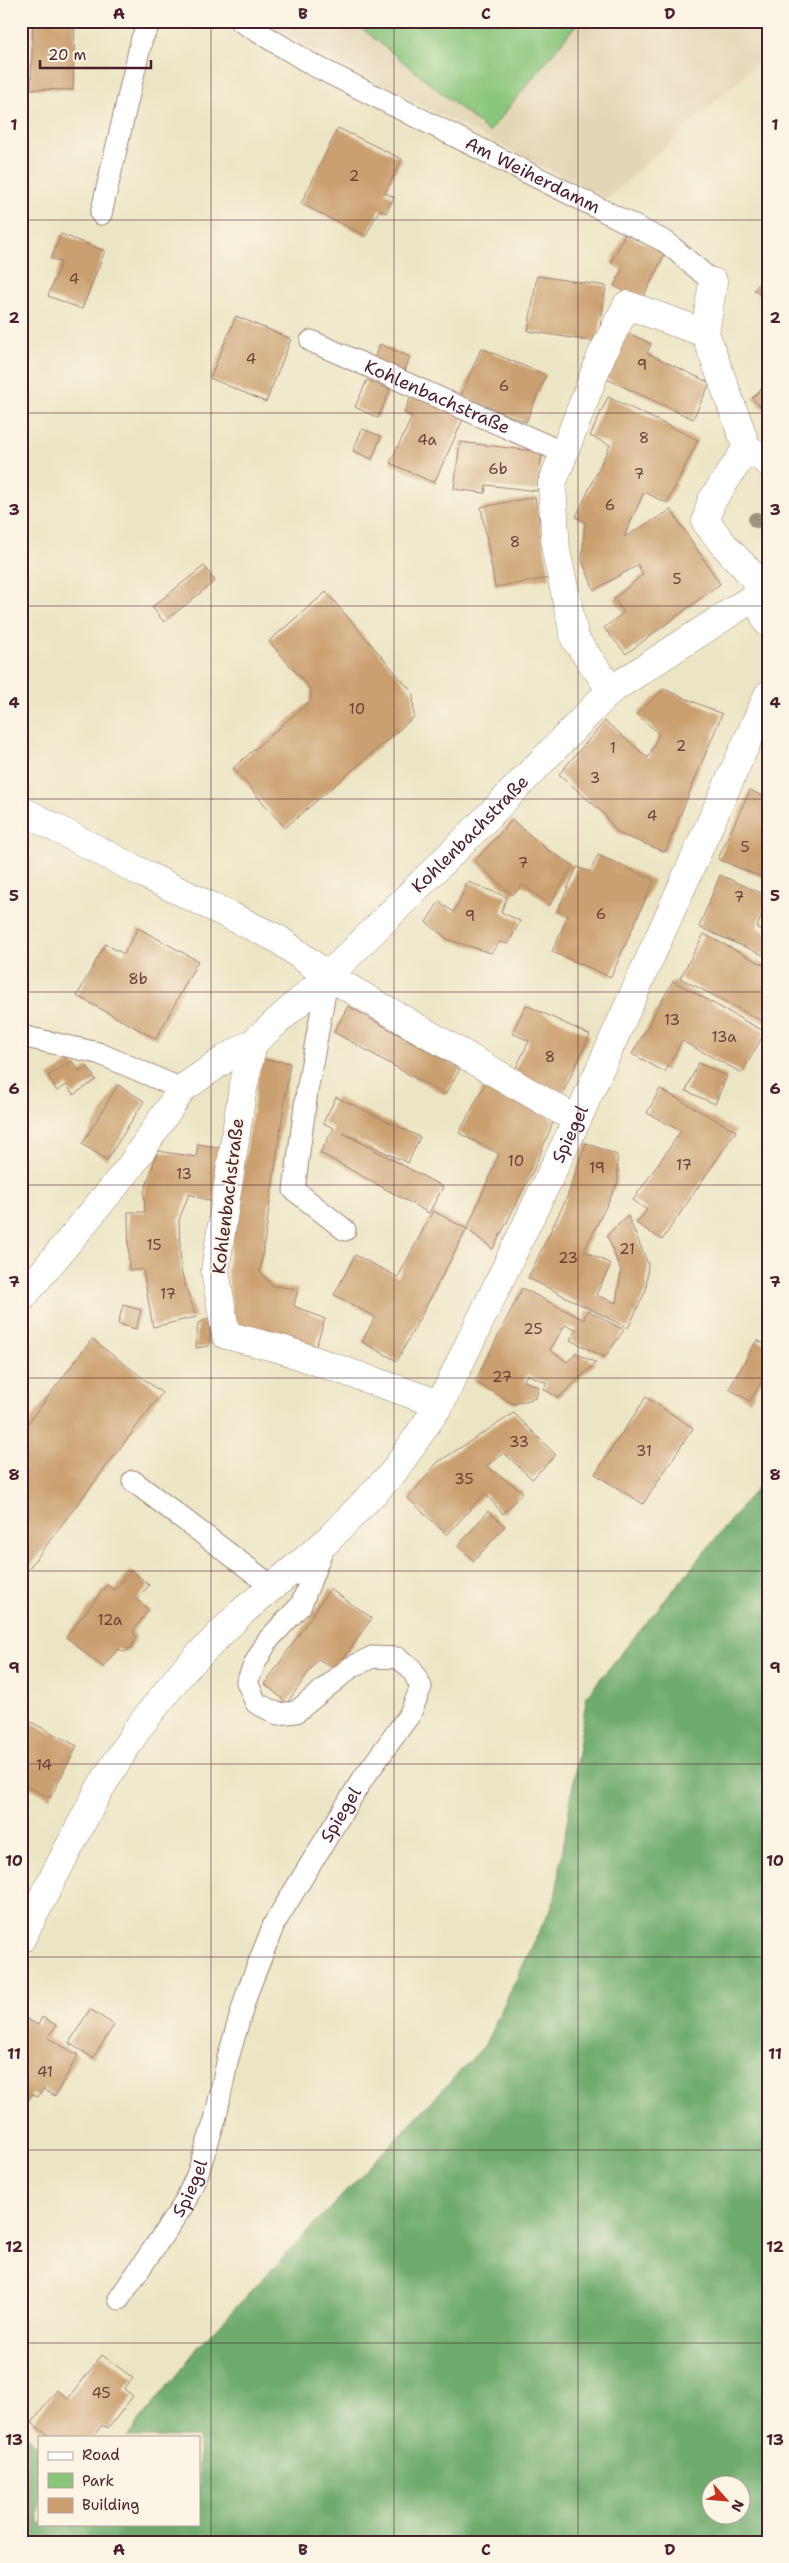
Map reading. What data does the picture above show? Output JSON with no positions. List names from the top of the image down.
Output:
{
  "streets": {
    "street": ["Am Weiherdamm", "Kohlenbachstraße", "Spiegel"]
  },
  "crossings": [
    ["Kohlenbachstraße", "Spiegel"]
  ],
  "house_numbers": [
    "2",
    "4",
    "4",
    "9",
    "6",
    "8",
    "4a",
    "6b",
    "7",
    "6",
    "8",
    "5",
    "10",
    "2",
    "1",
    "3",
    "4",
    "5",
    "7",
    "7",
    "6",
    "9",
    "8b",
    "13",
    "13a",
    "8",
    "10",
    "17",
    "19",
    "13",
    "15",
    "21",
    "23",
    "17",
    "25",
    "27",
    "33",
    "31",
    "35",
    "12a",
    "14",
    "41",
    "45"
  ],
  "legend": ["Road", "Park", "Building"],
  "scale_bar": "20 m",
  "north": "bottom right",
  "grid": {
    "columns": [
      "A",
      "B",
      "C",
      "D"
    ],
    "rows": [
      "1",
      "2",
      "3",
      "4",
      "5",
      "6",
      "7",
      "8",
      "9",
      "10",
      "11",
      "12",
      "13"
    ]
  }
}
